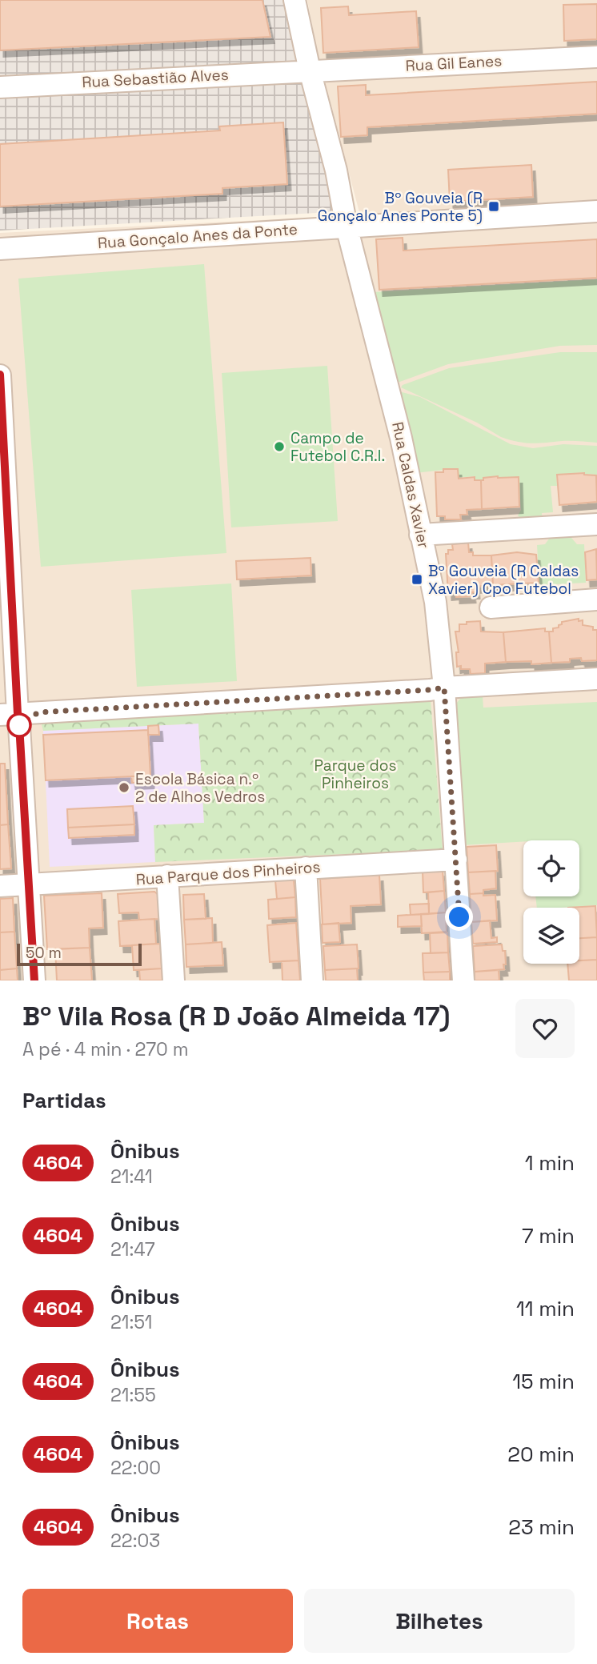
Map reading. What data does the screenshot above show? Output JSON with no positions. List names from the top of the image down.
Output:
{
  "streets": {
    "street": [
      "Rua Gil Eanes",
      "Rua Sebastião Alves",
      "Rua Gonçalo Anes da Ponte",
      "Rua Caldas Xavier",
      "Rua Parque dos Pinheiros"
    ]
  },
  "crossings": [
    ["Rua Gil Eanes", "Rua Sebastião Alves"],
    ["Rua Gil Eanes", "Rua Caldas Xavier"],
    ["Rua Sebastião Alves", "Rua Caldas Xavier"],
    ["Rua Gonçalo Anes da Ponte", "Rua Caldas Xavier"],
    ["Rua Caldas Xavier", "Rua Parque dos Pinheiros"]
  ],
  "parks": ["Parque dos Pinheiros"],
  "places": {
    "transit": ["Bº Gouveia (R Gonçalo Anes Ponte 5)", "Bº Gouveia (R Caldas Xavier) Cpo Futebol"],
    "other": ["Campo de Futebol C.R.I.", "Escola Básica n.º 2 de Alhos Vedros"]
  },
  "lines": ["bus line 4604"],
  "scale_bar": "50 m",
  "page": {
    "scale": "50 m",
    "heading": [
      ["Bº Vila Rosa (R D João Almeida 17)", "A pé · 4 min · 270 m"],
      "Partidas"
    ],
    "list": [
      {
        "mark": "4604",
        "name": "Ônibus",
        "note": "21:41",
        "value": "1 min"
      },
      {
        "mark": "4604",
        "name": "Ônibus",
        "note": "21:47",
        "value": "7 min"
      },
      {
        "mark": "4604",
        "name": "Ônibus",
        "note": "21:51",
        "value": "11 min"
      },
      {
        "mark": "4604",
        "name": "Ônibus",
        "note": "21:55",
        "value": "15 min"
      },
      {
        "mark": "4604",
        "name": "Ônibus",
        "note": "22:00",
        "value": "20 min"
      },
      {
        "mark": "4604",
        "name": "Ônibus",
        "note": "22:03",
        "value": "23 min"
      }
    ],
    "buttons": ["Rotas", "Bilhetes"]
  }
}
